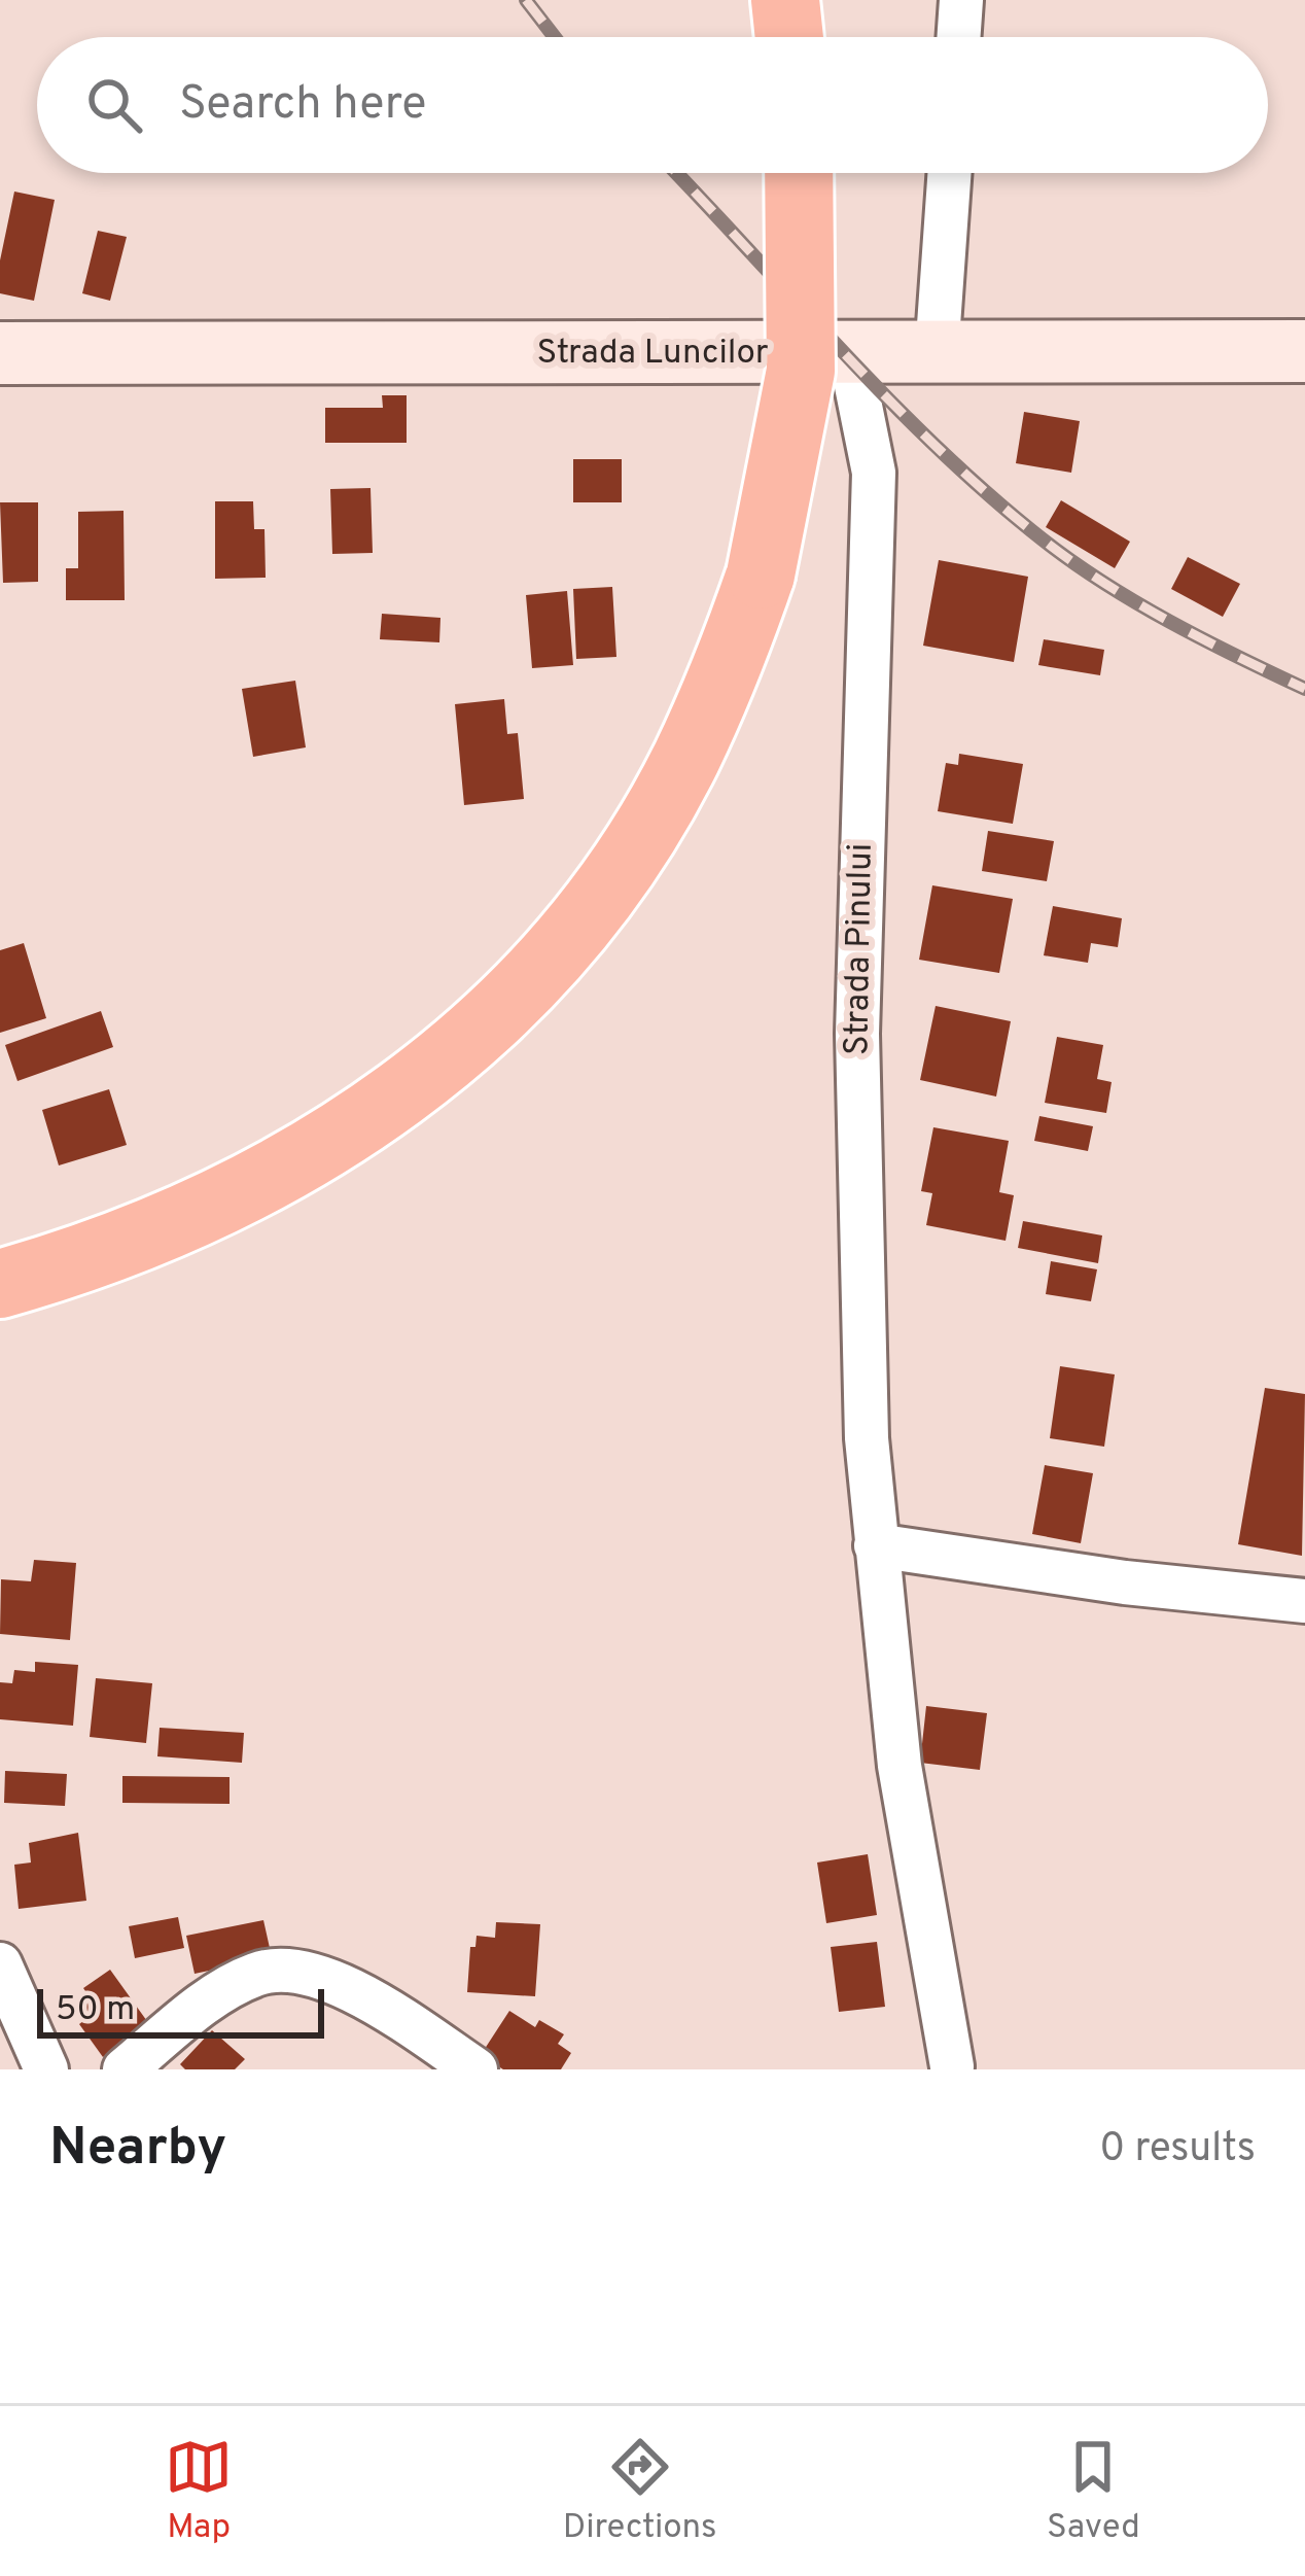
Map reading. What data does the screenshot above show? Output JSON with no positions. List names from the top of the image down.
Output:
{
  "streets": {
    "main road": ["Strada Luncilor"],
    "street": ["Strada Pinului"]
  },
  "crossings": [
    ["Strada Luncilor", "Strada Pinului"]
  ],
  "scale_bar": "50 m",
  "page": {
    "search": "Search here",
    "scale": "50 m",
    "heading": ["Nearby", "0 results"],
    "nav": ["Map", "Directions", "Saved"]
  }
}
